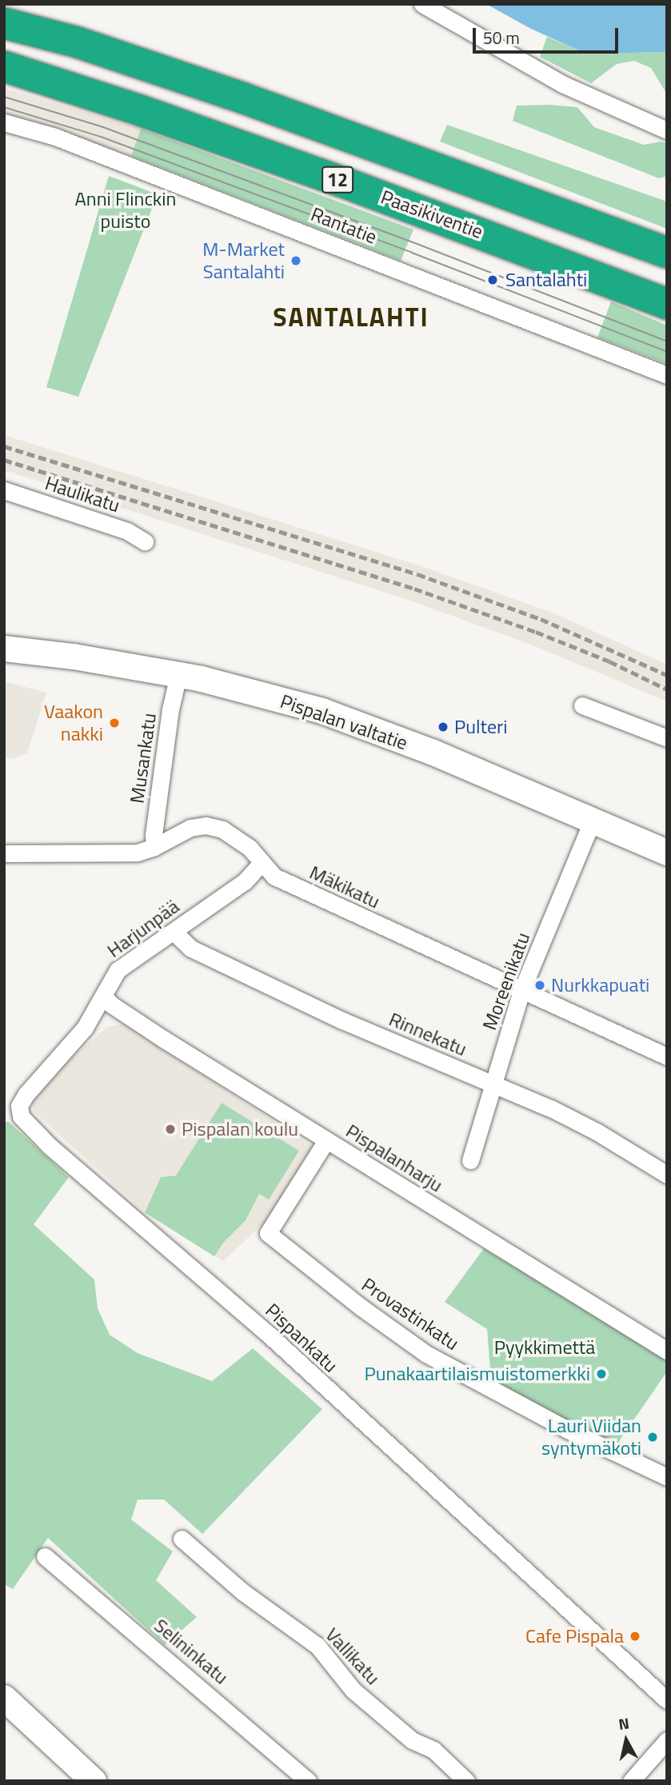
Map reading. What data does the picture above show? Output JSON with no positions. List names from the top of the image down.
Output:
{
  "streets": {
    "highway": ["12", "Paasikiventie"],
    "main road": ["Pispalan valtatie"],
    "street": [
      "Rantatie",
      "Haulikatu",
      "Musankatu",
      "Mäkikatu",
      "Harjunpää",
      "Moreenikatu",
      "Rinnekatu",
      "Pispalanharju",
      "Provastinkatu",
      "Pispankatu",
      "Selininkatu",
      "Vallikatu"
    ]
  },
  "crossings": [
    ["Pispalan valtatie", "Musankatu"],
    ["Pispalan valtatie", "Moreenikatu"],
    ["Musankatu", "Mäkikatu"],
    ["Mäkikatu", "Harjunpää"],
    ["Mäkikatu", "Moreenikatu"],
    ["Harjunpää", "Rinnekatu"],
    ["Harjunpää", "Pispalanharju"],
    ["Harjunpää", "Pispankatu"],
    ["Moreenikatu", "Rinnekatu"],
    ["Pispalanharju", "Provastinkatu"]
  ],
  "districts": ["SANTALAHTI"],
  "parks": ["Anni Flinckin puisto", "Pyykkimettä"],
  "places": [
    "M-Market Santalahti",
    "Santalahti",
    "Vaakon nakki",
    "Pulteri",
    "Nurkkapuati",
    "Pispalan koulu",
    "Punakaartilaismuistomerkki",
    "Lauri Viidan syntymäkoti",
    "Cafe Pispala"
  ],
  "scale_bar": "50 m",
  "north": "top"
}
